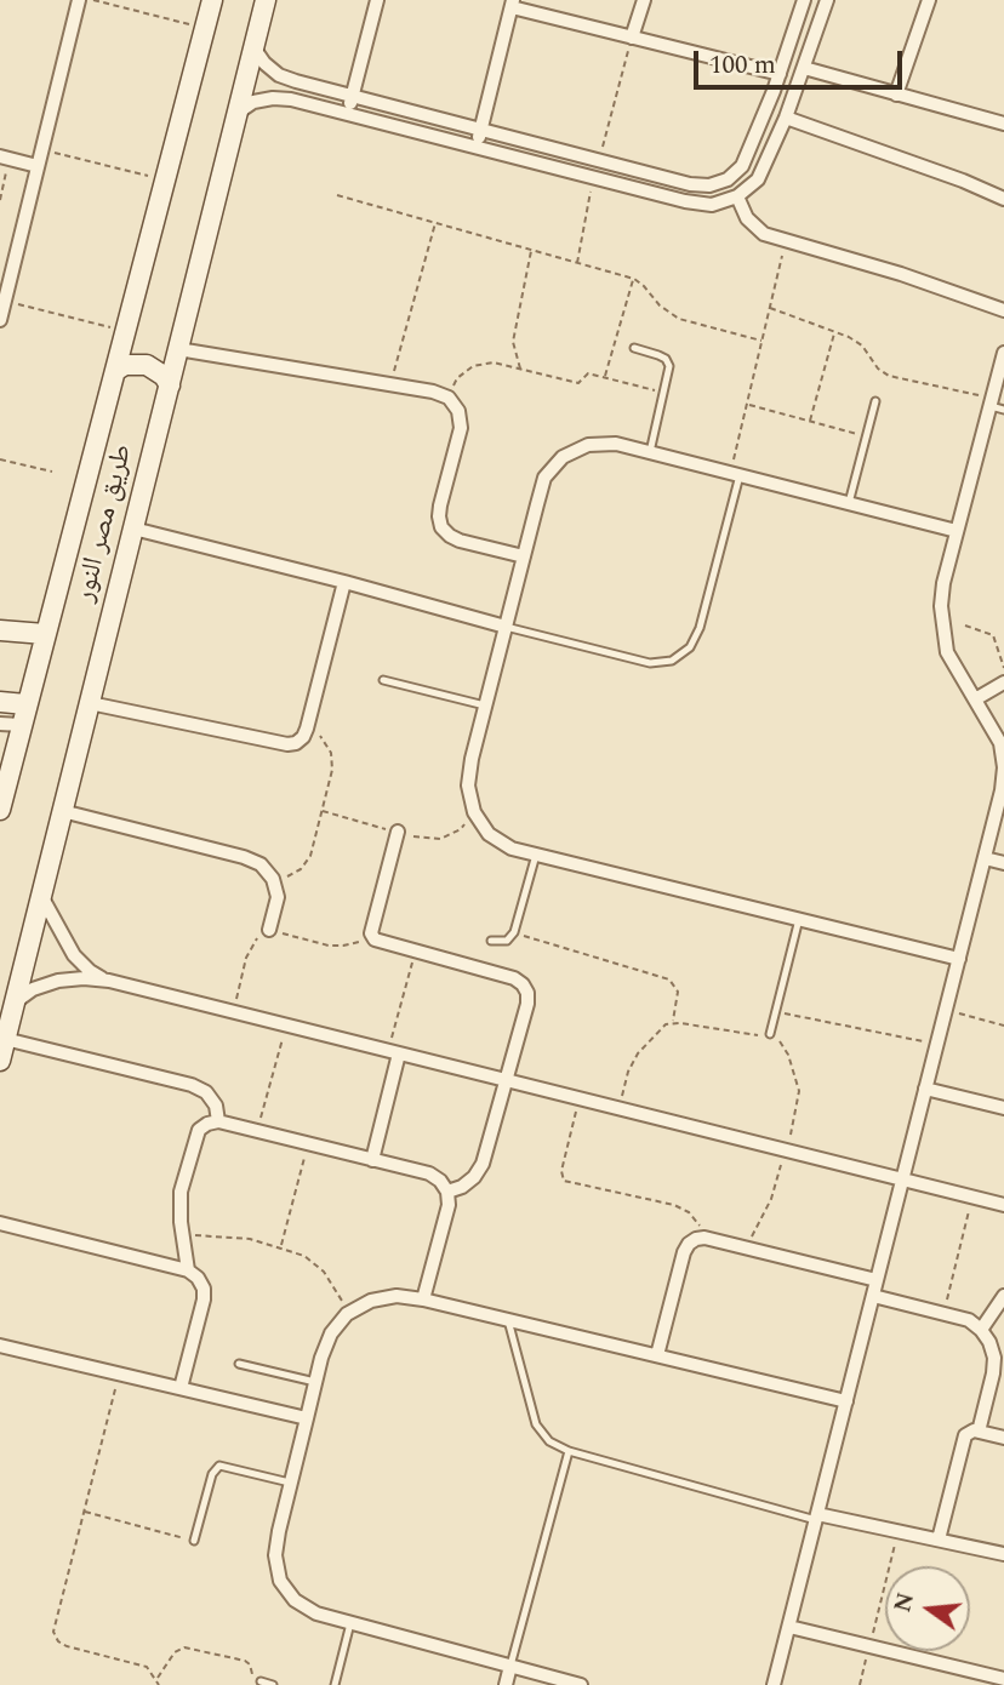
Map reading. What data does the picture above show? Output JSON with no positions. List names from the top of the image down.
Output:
{
  "streets": {
    "street": ["طريق مصر النور"]
  },
  "scale_bar": "100 m",
  "north": "left"
}
